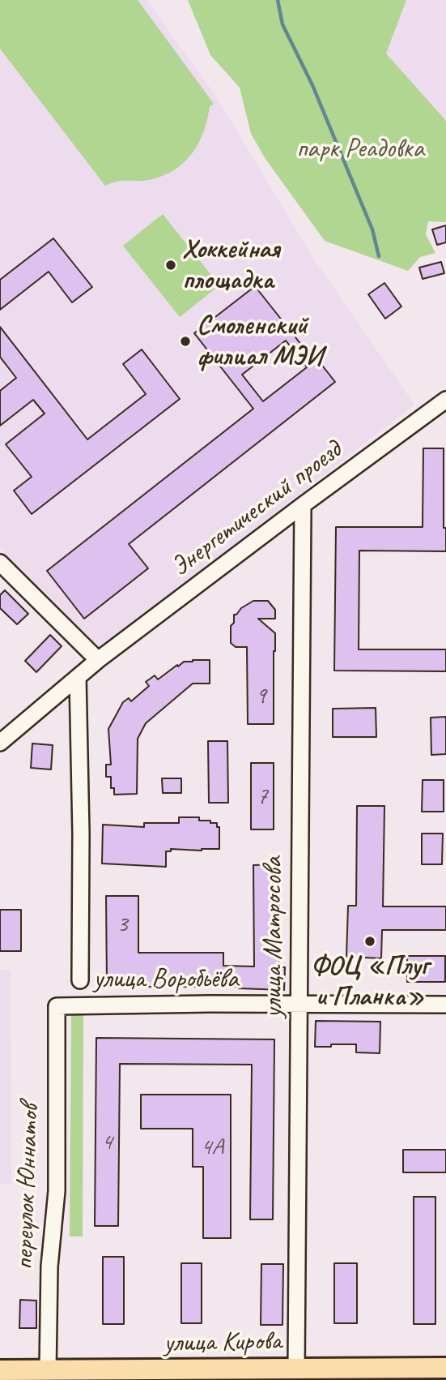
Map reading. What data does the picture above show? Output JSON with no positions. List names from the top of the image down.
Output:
{
  "streets": {
    "main road": ["улица Кирова"],
    "street": [
      "Энергетический проезд",
      "улица Матросова",
      "улица Воробьёва",
      "переулок Юннатов"
    ]
  },
  "crossings": [
    ["Энергетический проезд", "улица Матросова"],
    ["улица Матросова", "улица Воробьёва"],
    ["улица Матросова", "улица Кирова"],
    ["улица Воробьёва", "переулок Юннатов"],
    ["переулок Юннатов", "улица Кирова"]
  ],
  "parks": ["парк Реадовка"],
  "places": ["Хоккейная площадка", "Смоленский филиал МЭИ", "ФОЦ «Плуг и Планка»"],
  "house_numbers": [
    "9",
    "7",
    "3",
    "4",
    "4А"
  ]
}
